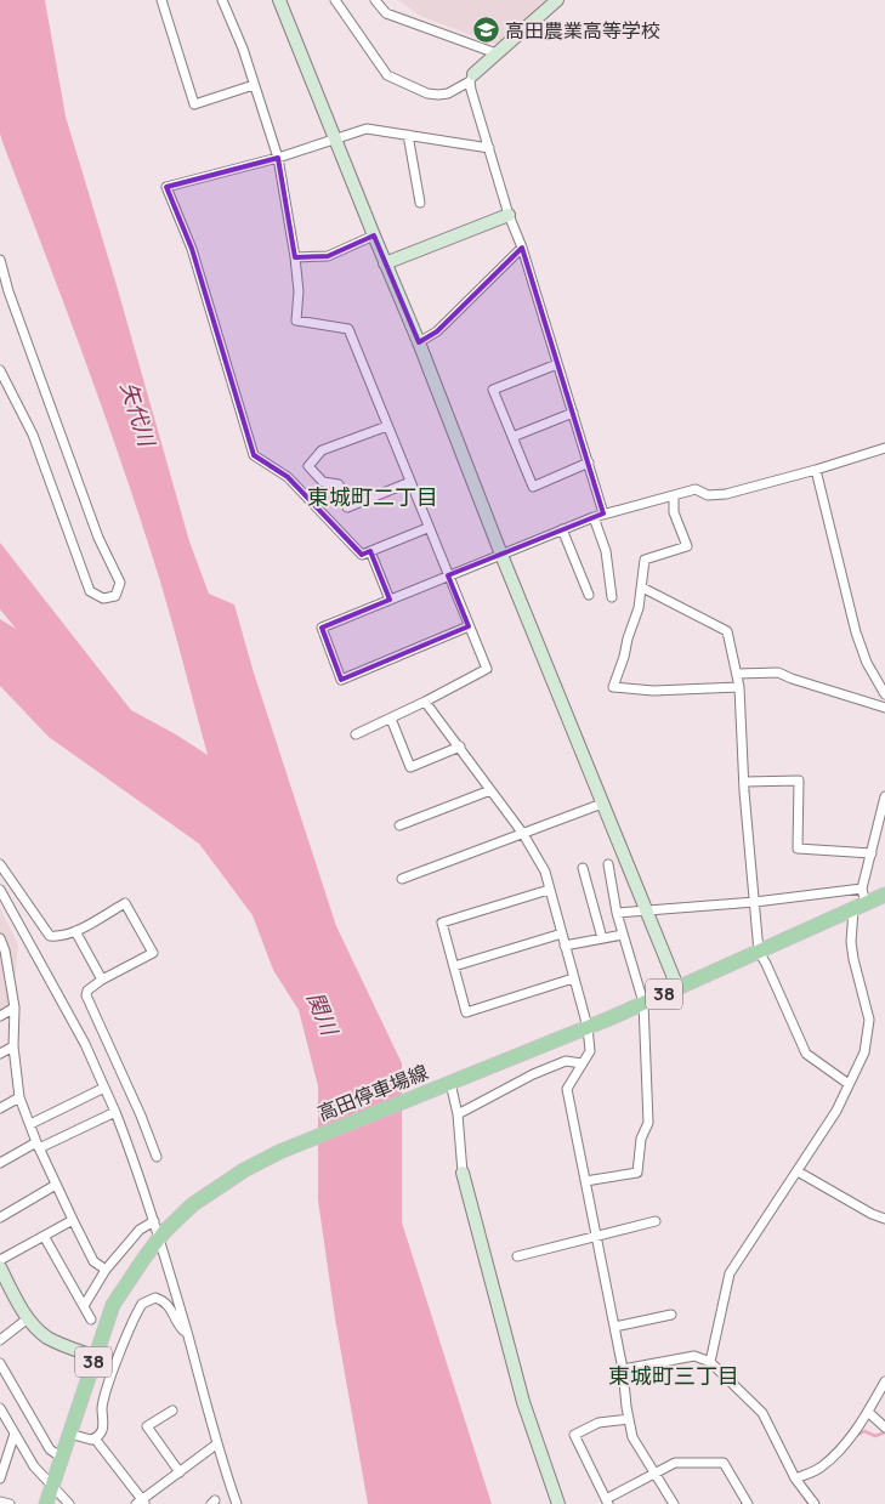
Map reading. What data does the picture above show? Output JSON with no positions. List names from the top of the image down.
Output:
{
  "streets": {
    "main road": ["38", "高田停車場線"]
  },
  "districts": ["東城町二丁目", "東城町三丁目"],
  "water": ["矢代川", "関川"],
  "places": {
    "school or university": ["高田農業高等学校"]
  }
}
